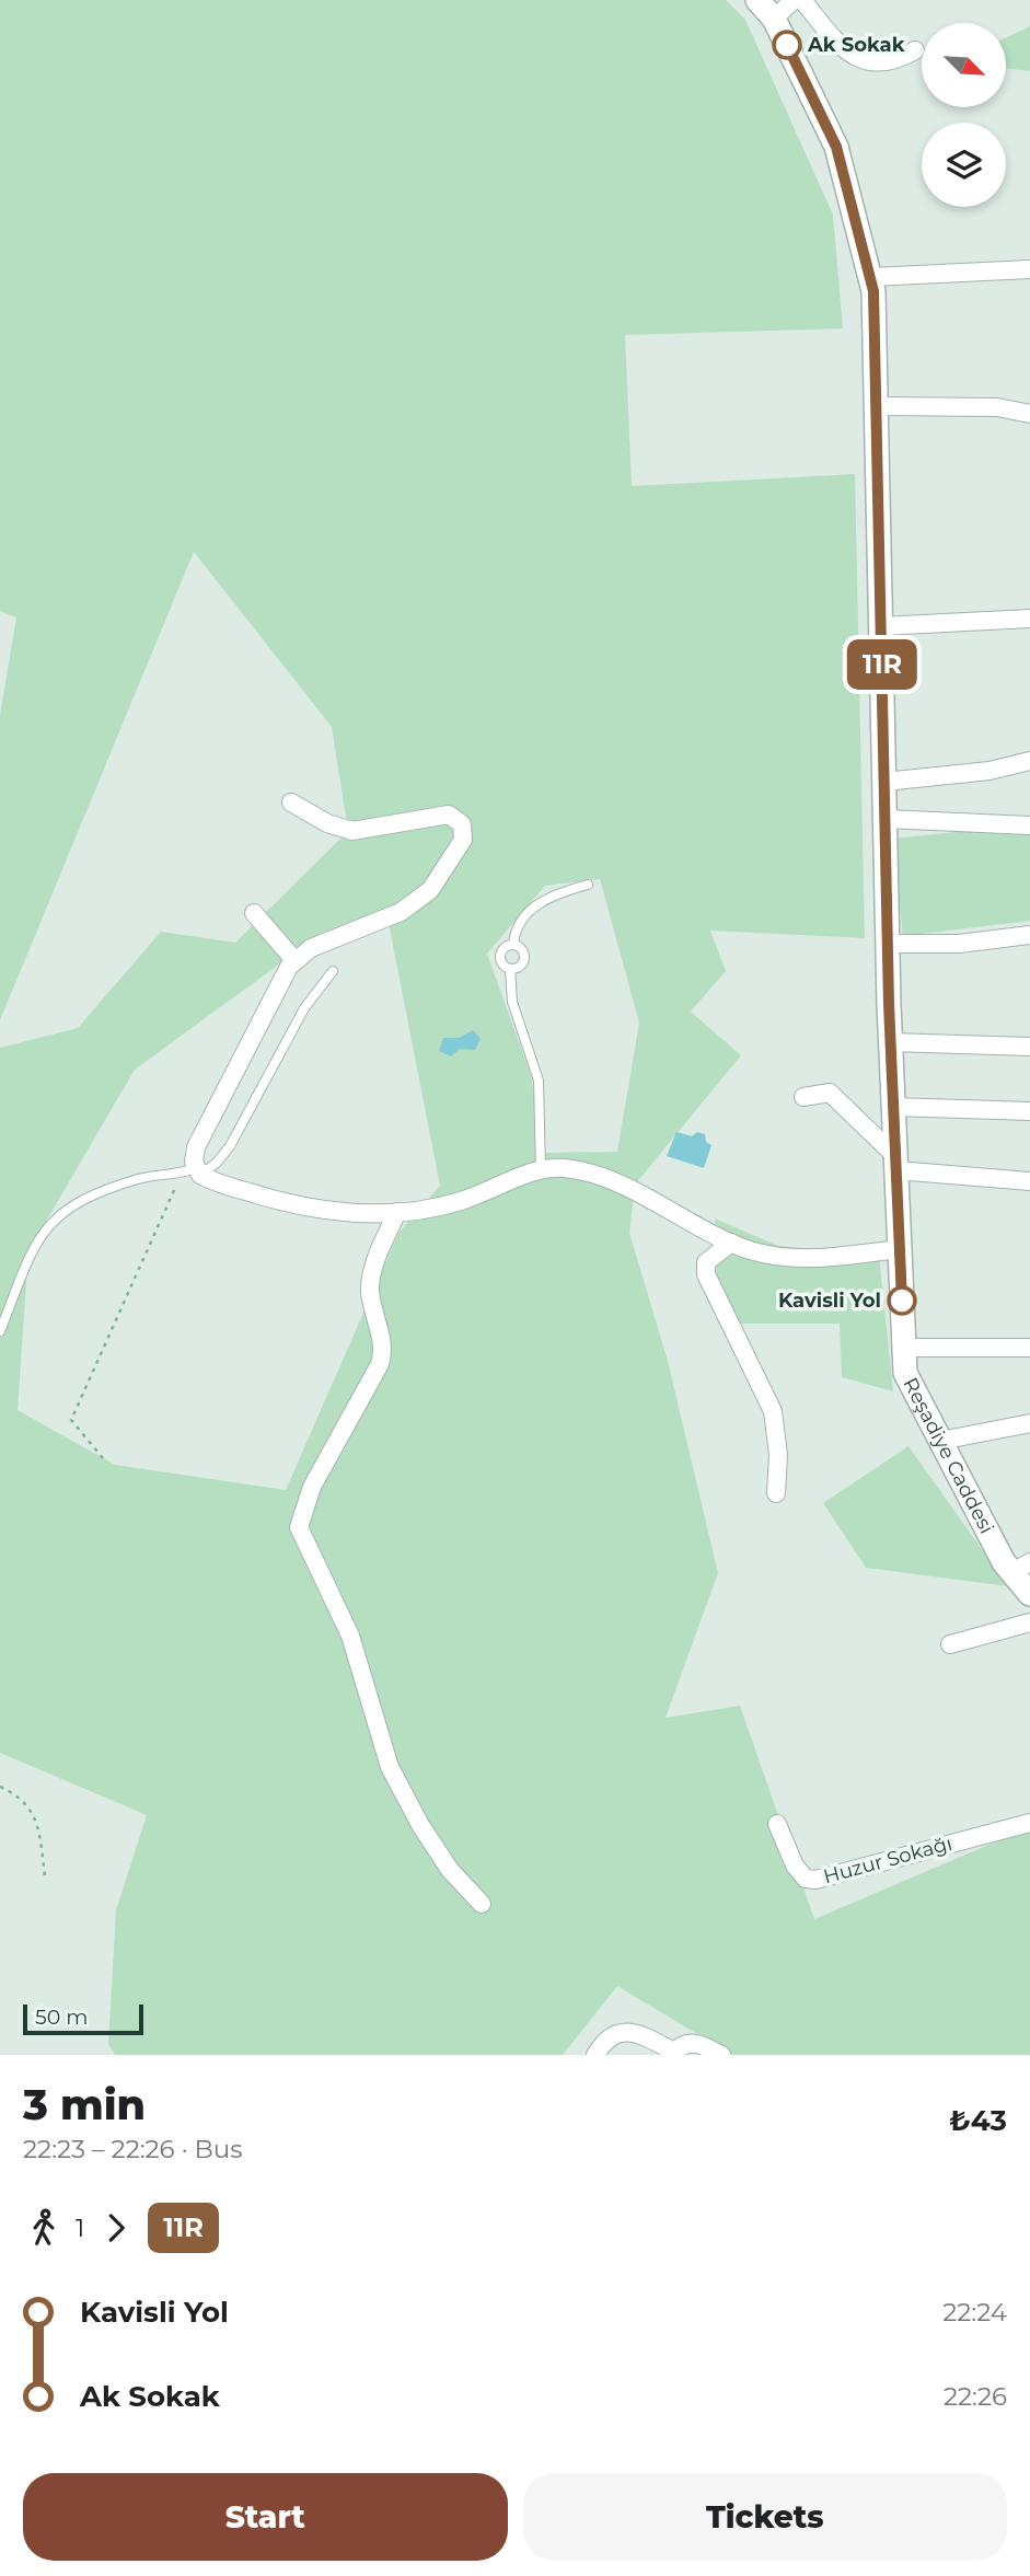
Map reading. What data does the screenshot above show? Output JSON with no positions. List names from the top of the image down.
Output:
{
  "streets": {
    "street": ["Reşadiye Caddesi", "Huzur Sokağı"]
  },
  "places": ["Ak Sokak", "Kavisli Yol"],
  "lines": ["bus line 11R"],
  "scale_bar": "50 m",
  "north": "bottom right",
  "page": {
    "on_map": "11R",
    "scale": "50 m",
    "heading": ["3 min", "22:23 – 22:26 · Bus", "₺43"],
    "legs": ["1", "11R"],
    "list": [
      {
        "name": "Kavisli Yol",
        "value": "22:24"
      },
      {
        "name": "Ak Sokak",
        "value": "22:26"
      }
    ],
    "buttons": ["Start", "Tickets"]
  }
}
